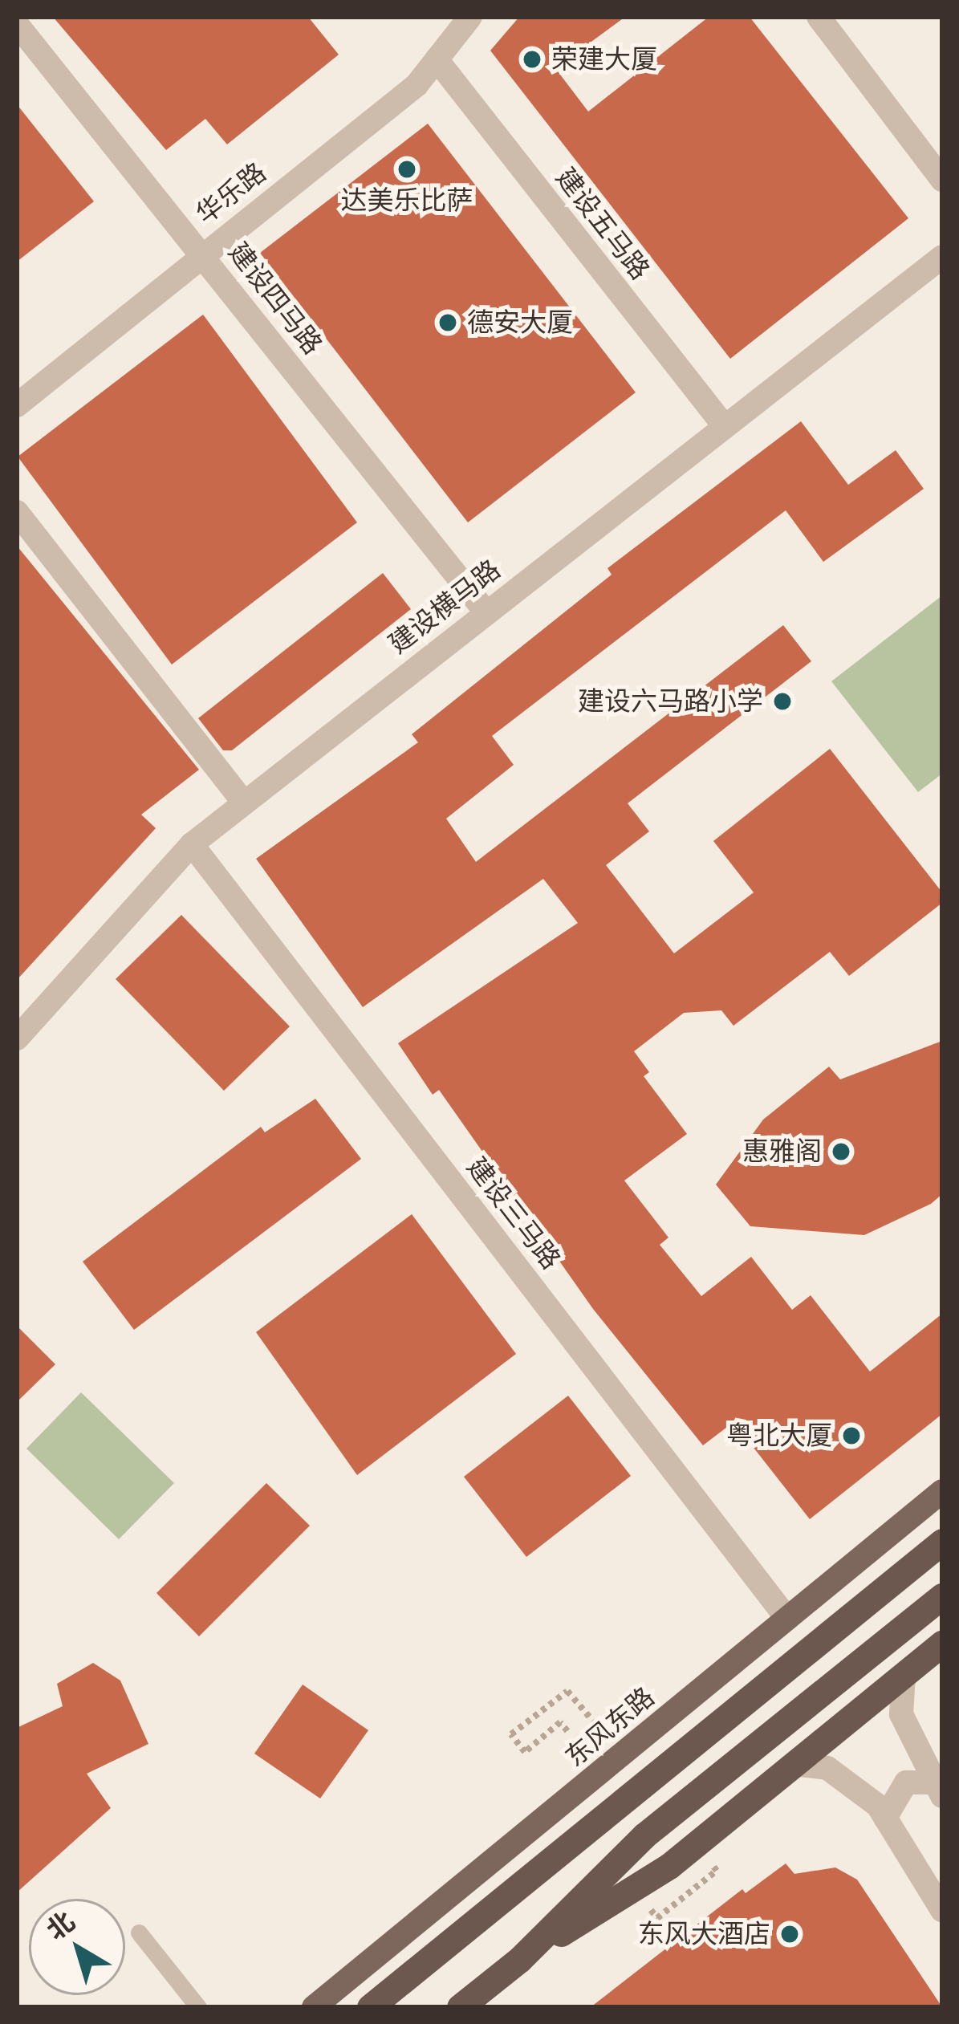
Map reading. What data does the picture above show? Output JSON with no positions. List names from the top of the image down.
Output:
{
  "streets": {
    "main road": ["东风东路"],
    "street": [
      "华乐路",
      "建设五马路",
      "建设四马路",
      "建设横马路",
      "建设三马路"
    ]
  },
  "crossings": [
    ["华乐路", "建设五马路"],
    ["华乐路", "建设四马路"],
    ["建设五马路", "建设横马路"],
    ["建设四马路", "建设横马路"],
    ["建设横马路", "建设三马路"],
    ["建设三马路", "东风东路"]
  ],
  "places": [
    "荣建大厦",
    "达美乐比萨",
    "德安大厦",
    "建设六马路小学",
    "惠雅阁",
    "粤北大厦",
    "东风大酒店"
  ],
  "north": "top left"
}
